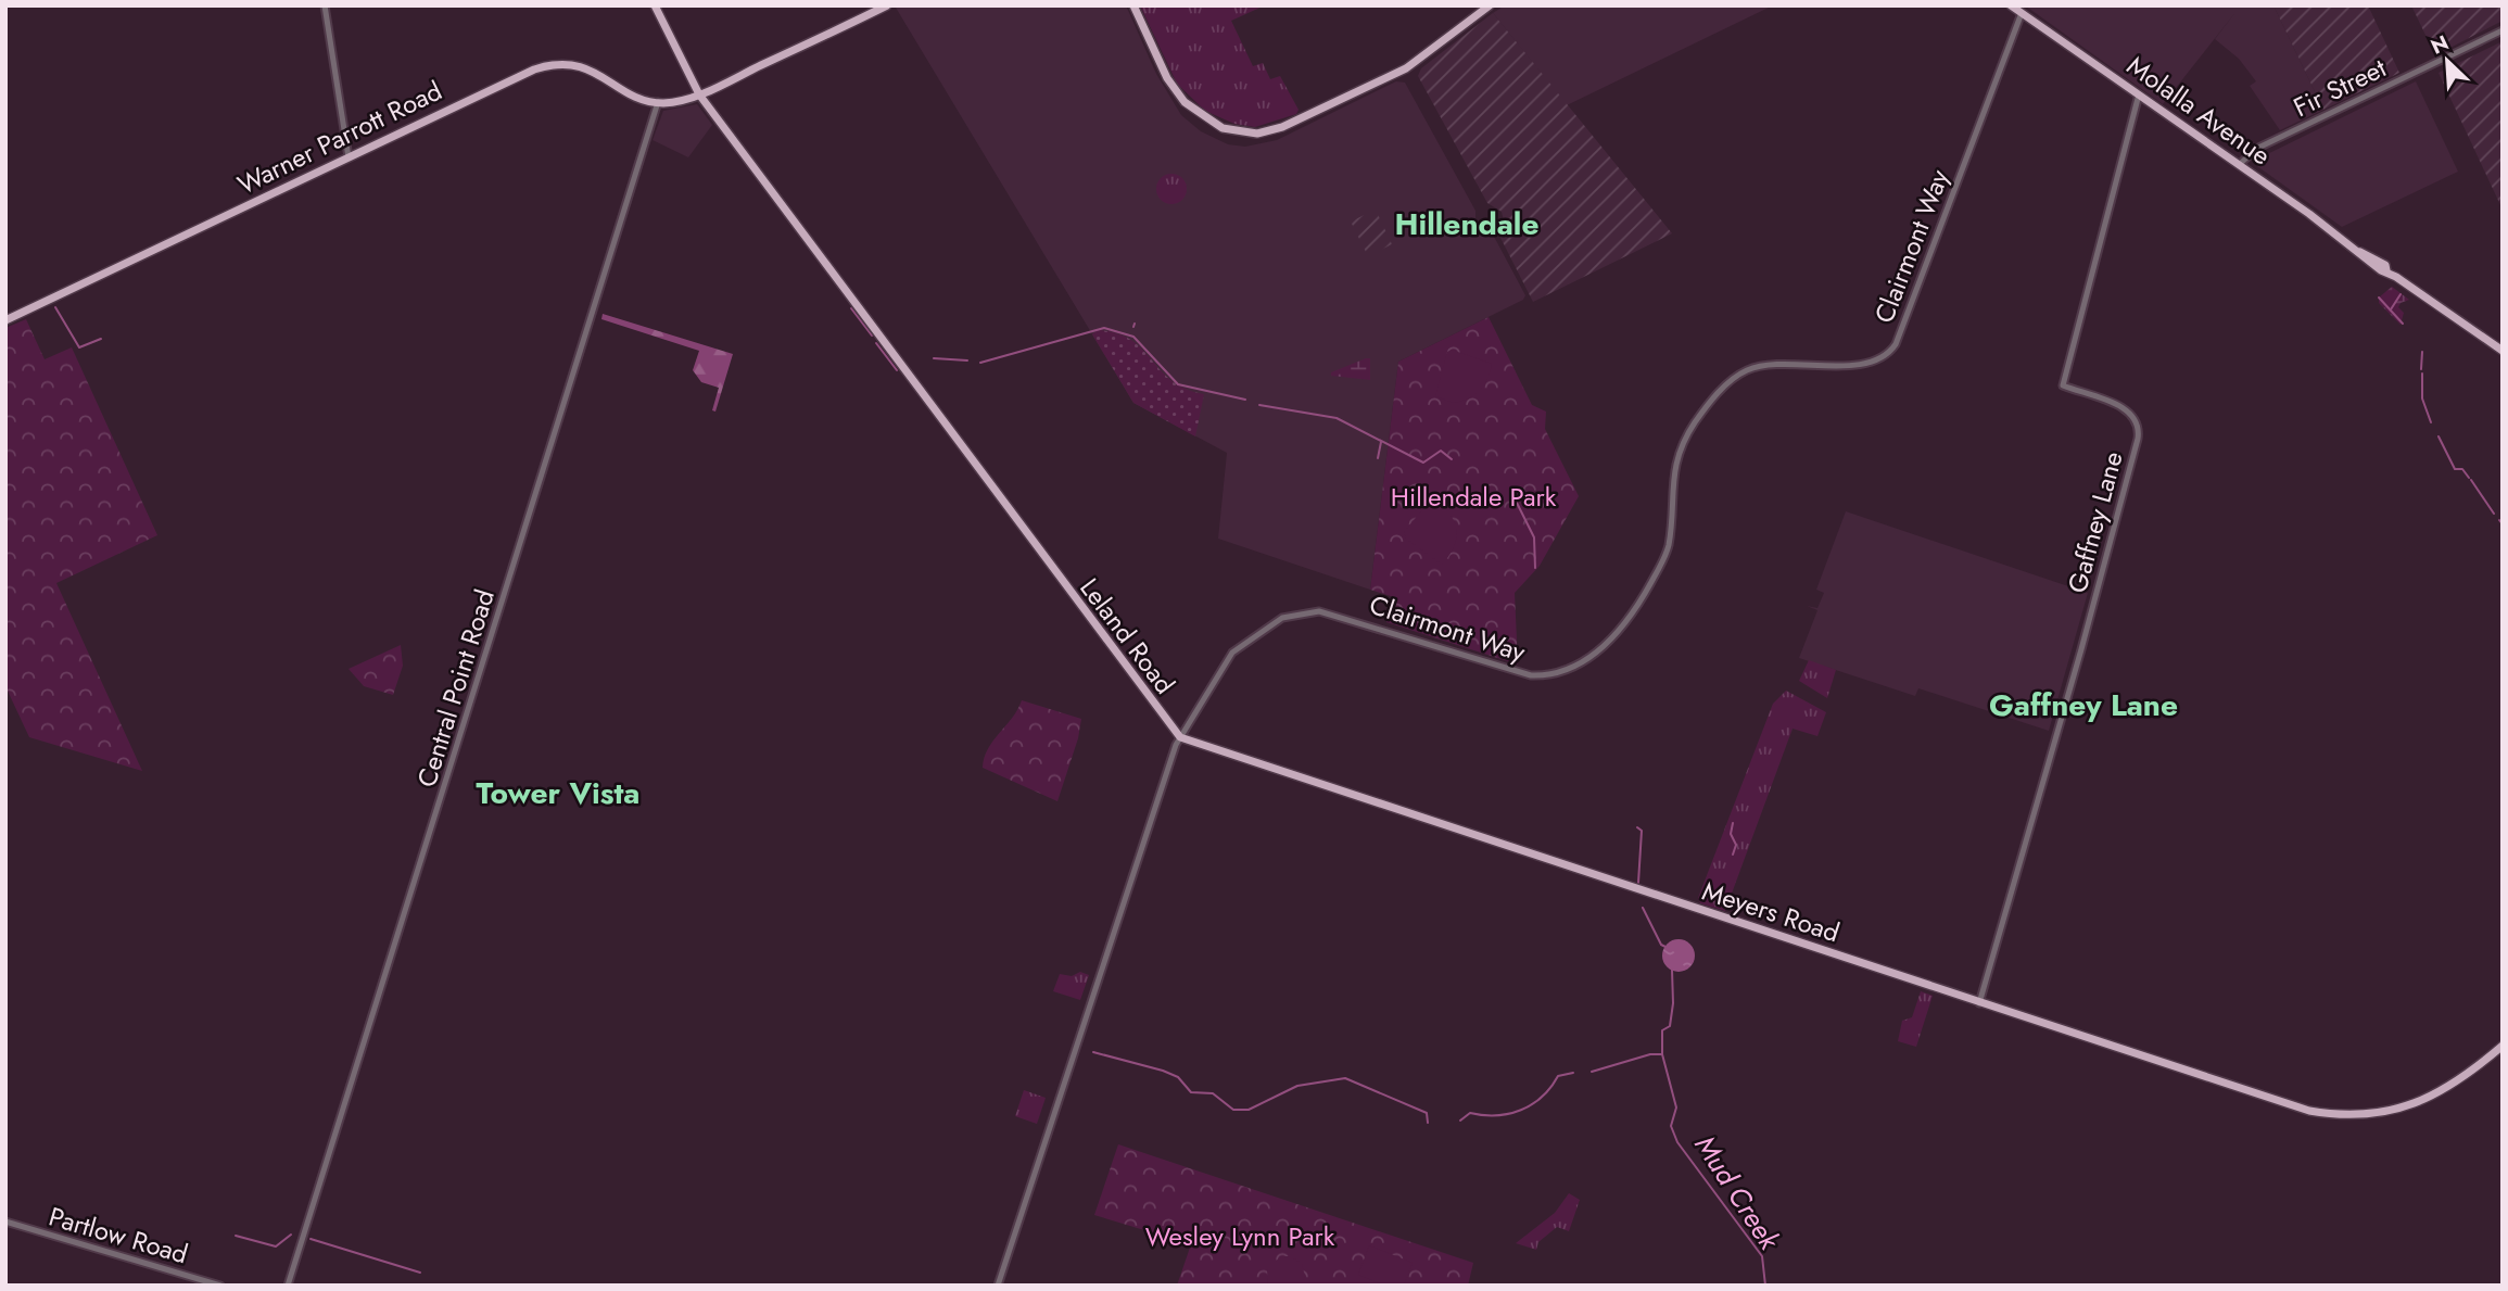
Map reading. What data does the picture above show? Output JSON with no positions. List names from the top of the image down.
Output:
{
  "streets": {
    "main road": [
      "Molalla Avenue",
      "Warner Parrott Road",
      "Leland Road",
      "Meyers Road"
    ],
    "street": [
      "Fir Street",
      "Clairmont Way",
      "Gaffney Lane",
      "Central Point Road",
      "Partlow Road"
    ]
  },
  "crossings": [
    ["Fir Street", "Molalla Avenue"],
    ["Molalla Avenue", "Clairmont Way"],
    ["Molalla Avenue", "Gaffney Lane"],
    ["Warner Parrott Road", "Leland Road"],
    ["Warner Parrott Road", "Central Point Road"],
    ["Clairmont Way", "Leland Road"],
    ["Clairmont Way", "Meyers Road"],
    ["Gaffney Lane", "Meyers Road"],
    ["Leland Road", "Meyers Road"]
  ],
  "districts": ["Hillendale", "Gaffney Lane", "Tower Vista"],
  "water": ["Mud Creek"],
  "parks": ["Hillendale Park", "Wesley Lynn Park"],
  "north": "top left"
}
